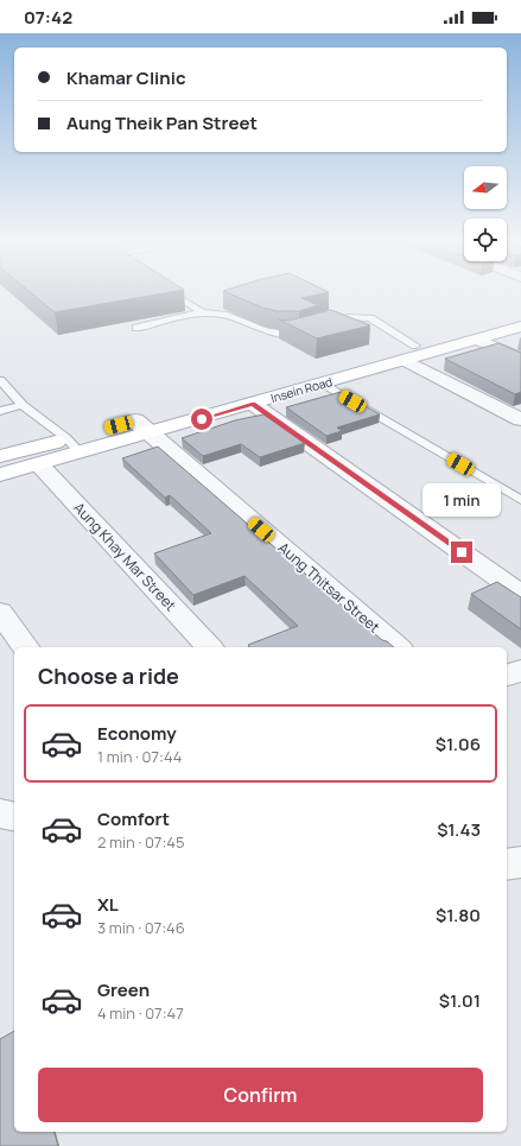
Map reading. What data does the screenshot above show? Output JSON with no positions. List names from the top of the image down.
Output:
{
  "streets": {
    "main road": ["Insein Road"],
    "street": ["Aung Khay Mar Street", "Aung Thitsar Street"]
  },
  "crossings": [
    ["Insein Road", "Aung Khay Mar Street"],
    ["Insein Road", "Aung Thitsar Street"]
  ],
  "north": "left",
  "page": {
    "status": "07:42",
    "banner": ["Khamar Clinic", "Aung Theik Pan Street"],
    "bubble": "1 min",
    "heading": "Choose a ride",
    "list": [
      {
        "name": "Economy",
        "note": "1 min · 07:44",
        "value": "$1.06"
      },
      {
        "name": "Comfort",
        "note": "2 min · 07:45",
        "value": "$1.43"
      },
      {
        "name": "XL",
        "note": "3 min · 07:46",
        "value": "$1.80"
      },
      {
        "name": "Green",
        "note": "4 min · 07:47",
        "value": "$1.01"
      }
    ],
    "buttons": "Confirm"
  }
}
